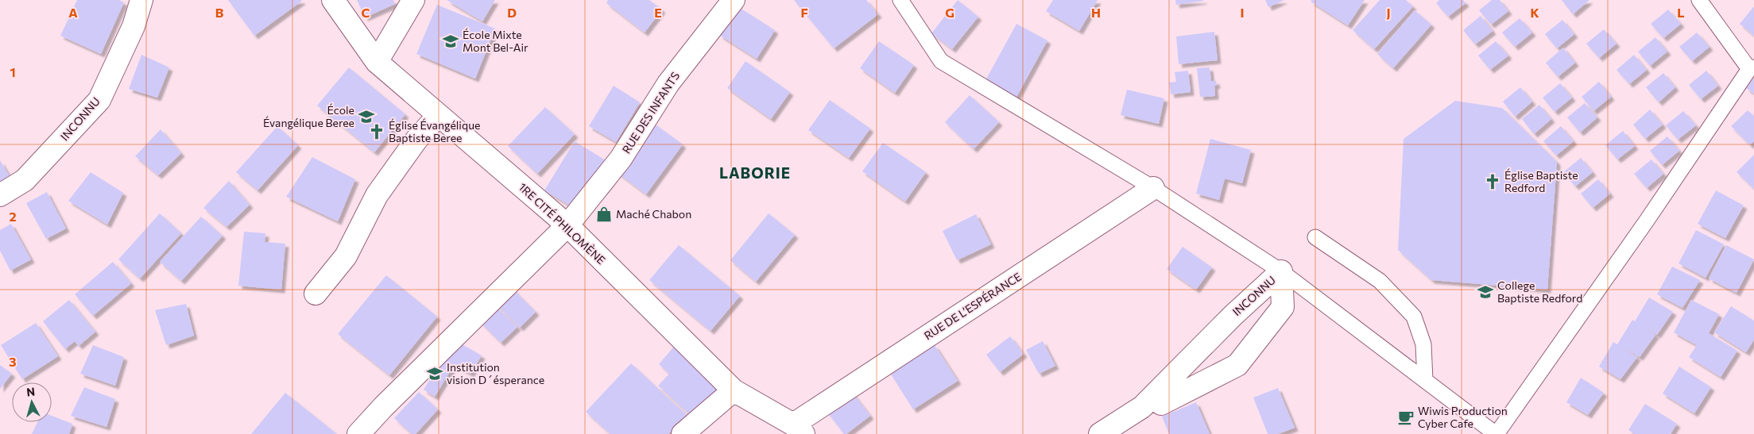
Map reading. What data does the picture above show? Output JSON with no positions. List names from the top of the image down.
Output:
{
  "streets": {
    "street": [
      "RUE DES INFANTS",
      "INCONNU",
      "1RE CITÉ PHILOMÈNE",
      "RUE DE L’ESPÉRANCE"
    ]
  },
  "crossings": [
    ["RUE DES INFANTS", "1RE CITÉ PHILOMÈNE"],
    ["1RE CITÉ PHILOMÈNE", "RUE DE L’ESPÉRANCE"]
  ],
  "districts": ["LABORIE"],
  "places": {
    "school or university": [
      "École Mixte Mont Bel-Air",
      "École Évangélique Beree",
      "College Baptiste Redford",
      "Institution vision D´ésperance"
    ],
    "church": ["Église Évangélique Baptiste Beree", "Église Baptiste Redford"],
    "shop": ["Maché Chabon"],
    "cafe": ["Wiwis Production Cyber Cafe"]
  },
  "north": "top",
  "grid": {
    "columns": [
      "A",
      "B",
      "C",
      "D",
      "E",
      "F",
      "G",
      "H",
      "I",
      "J",
      "K",
      "L"
    ],
    "rows": ["1", "2", "3"]
  }
}
